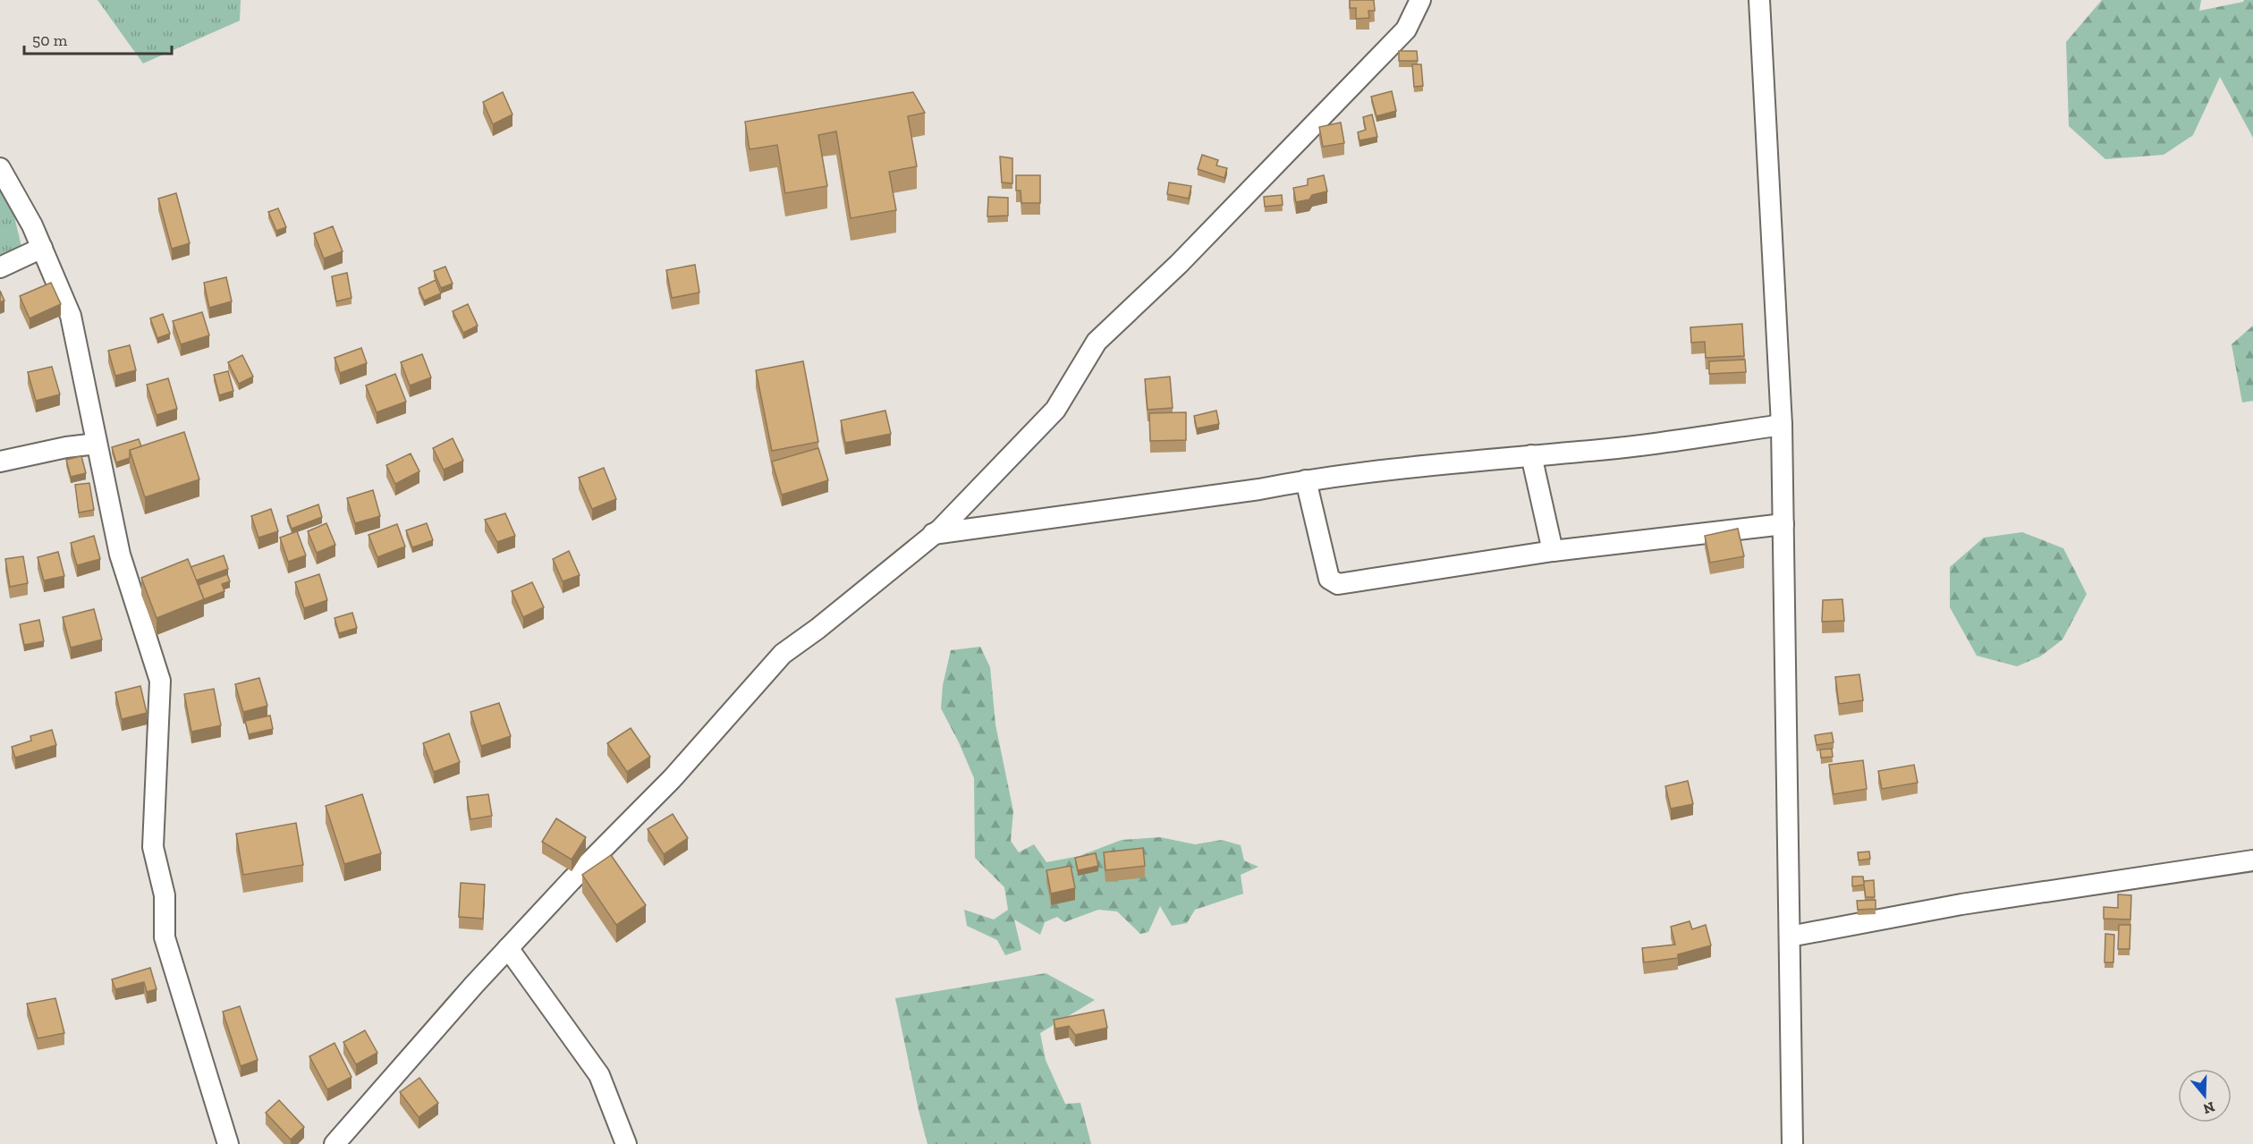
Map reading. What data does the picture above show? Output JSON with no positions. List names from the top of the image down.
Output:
{
  "scale_bar": "50 m",
  "north": "bottom"
}
